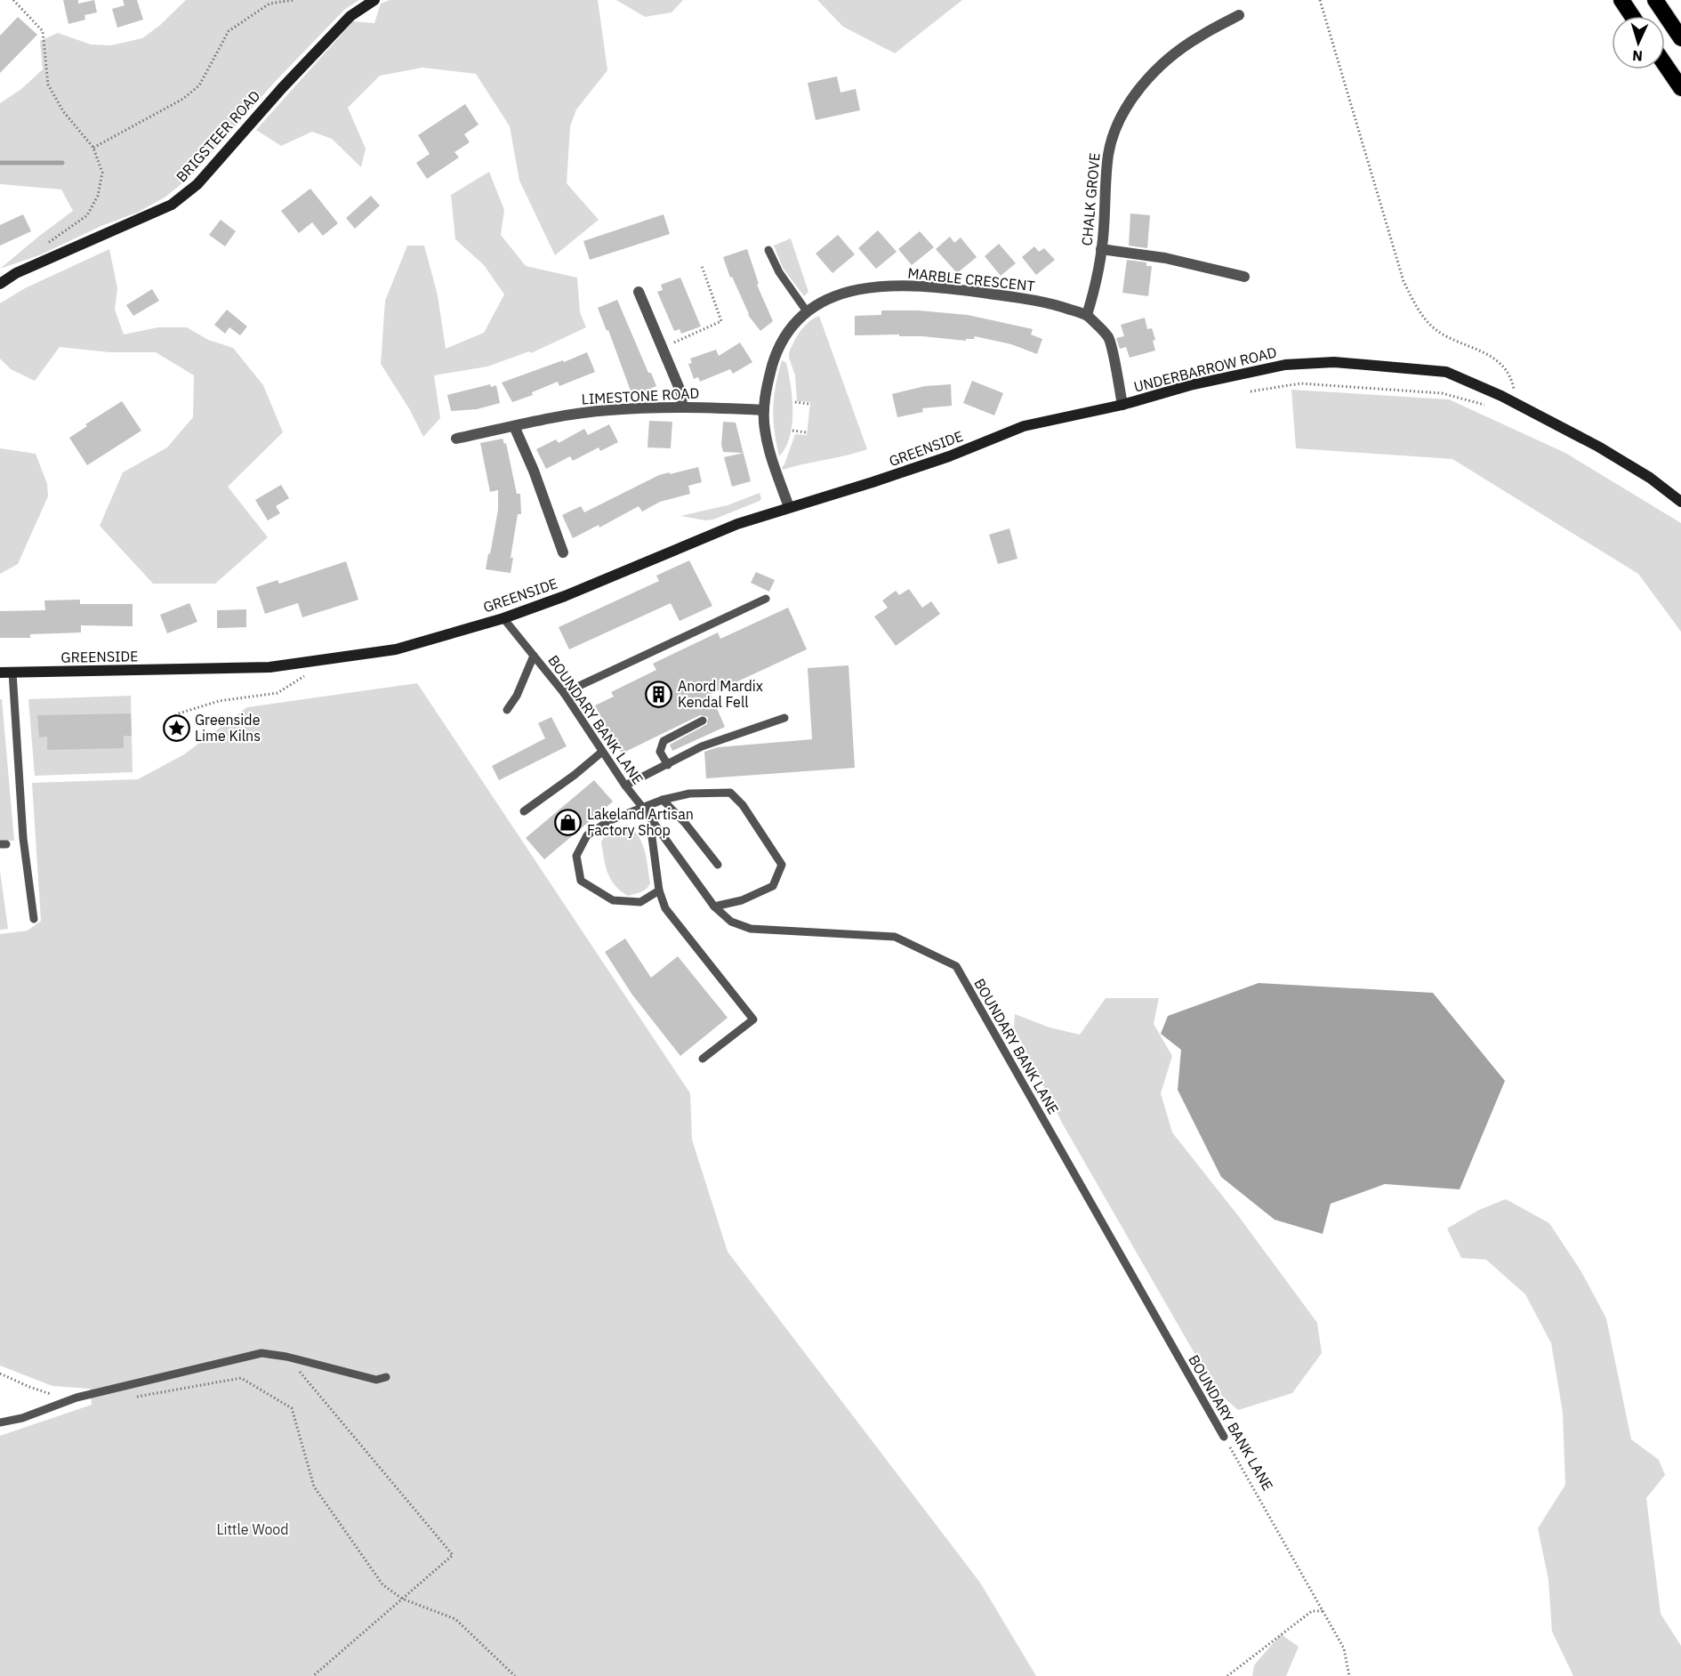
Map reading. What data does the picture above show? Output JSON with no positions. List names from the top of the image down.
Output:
{
  "streets": {
    "street": [
      "BRIGSTEER ROAD",
      "CHALK GROVE",
      "MARBLE CRESCENT",
      "UNDERBARROW ROAD",
      "LIMESTONE ROAD",
      "GREENSIDE"
    ],
    "lane": ["BOUNDARY BANK LANE"]
  },
  "crossings": [
    ["CHALK GROVE", "MARBLE CRESCENT"],
    ["MARBLE CRESCENT", "UNDERBARROW ROAD"],
    ["MARBLE CRESCENT", "LIMESTONE ROAD"],
    ["MARBLE CRESCENT", "GREENSIDE"],
    ["UNDERBARROW ROAD", "GREENSIDE"],
    ["GREENSIDE", "BOUNDARY BANK LANE"]
  ],
  "parks": ["Little Wood"],
  "places": {
    "building": ["Anord Mardix Kendal Fell"],
    "place": ["Greenside Lime Kilns"],
    "shop": ["Lakeland Artisan Factory Shop"]
  },
  "north": "bottom"
}
